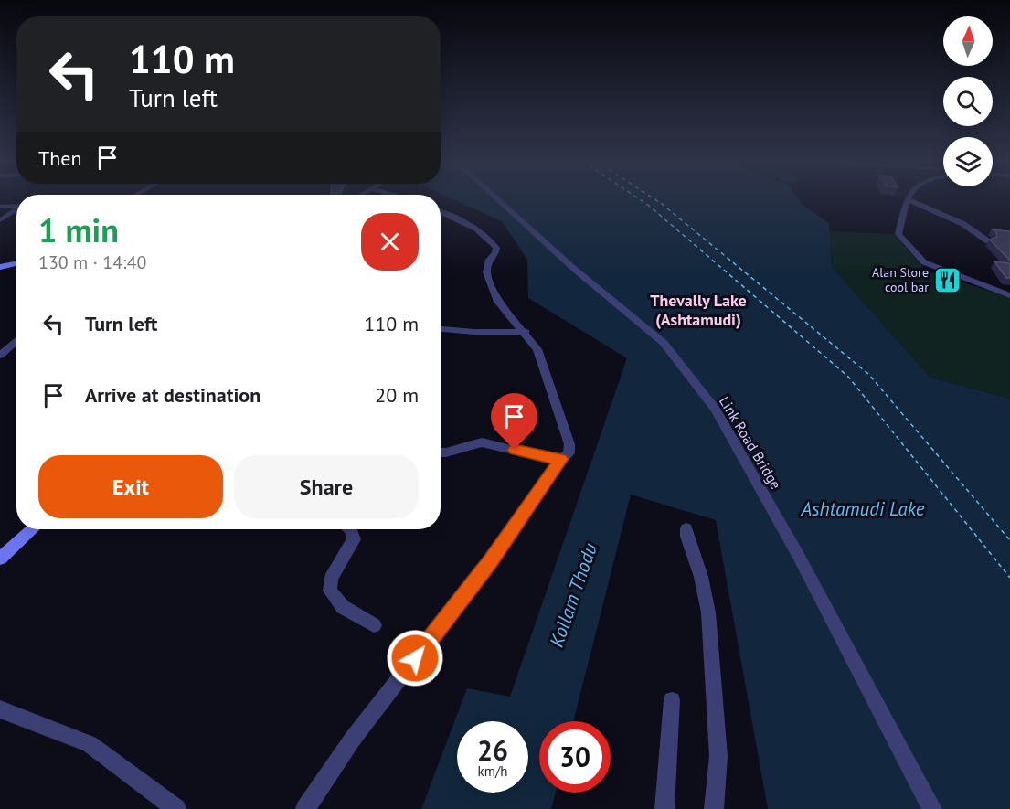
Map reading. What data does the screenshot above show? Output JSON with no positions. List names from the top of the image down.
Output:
{
  "streets": {
    "street": ["Link Road Bridge"]
  },
  "districts": ["Thevally Lake (Ashtamudi)"],
  "water": ["Ashtamudi Lake", "Kollam Thodu"],
  "places": {
    "restaurant": ["Alan Store cool bar"]
  },
  "north": "top",
  "page": {
    "turn": ["110 m", "Turn left"],
    "then": "Then",
    "heading": ["1 min", "130 m · 14:40"],
    "list": [
      {
        "name": "Turn left",
        "value": "110 m"
      },
      {
        "name": "Arrive at destination",
        "value": "20 m"
      }
    ],
    "buttons": ["Exit", "Share"],
    "speed": "26 km/h",
    "limit": "30"
  }
}
